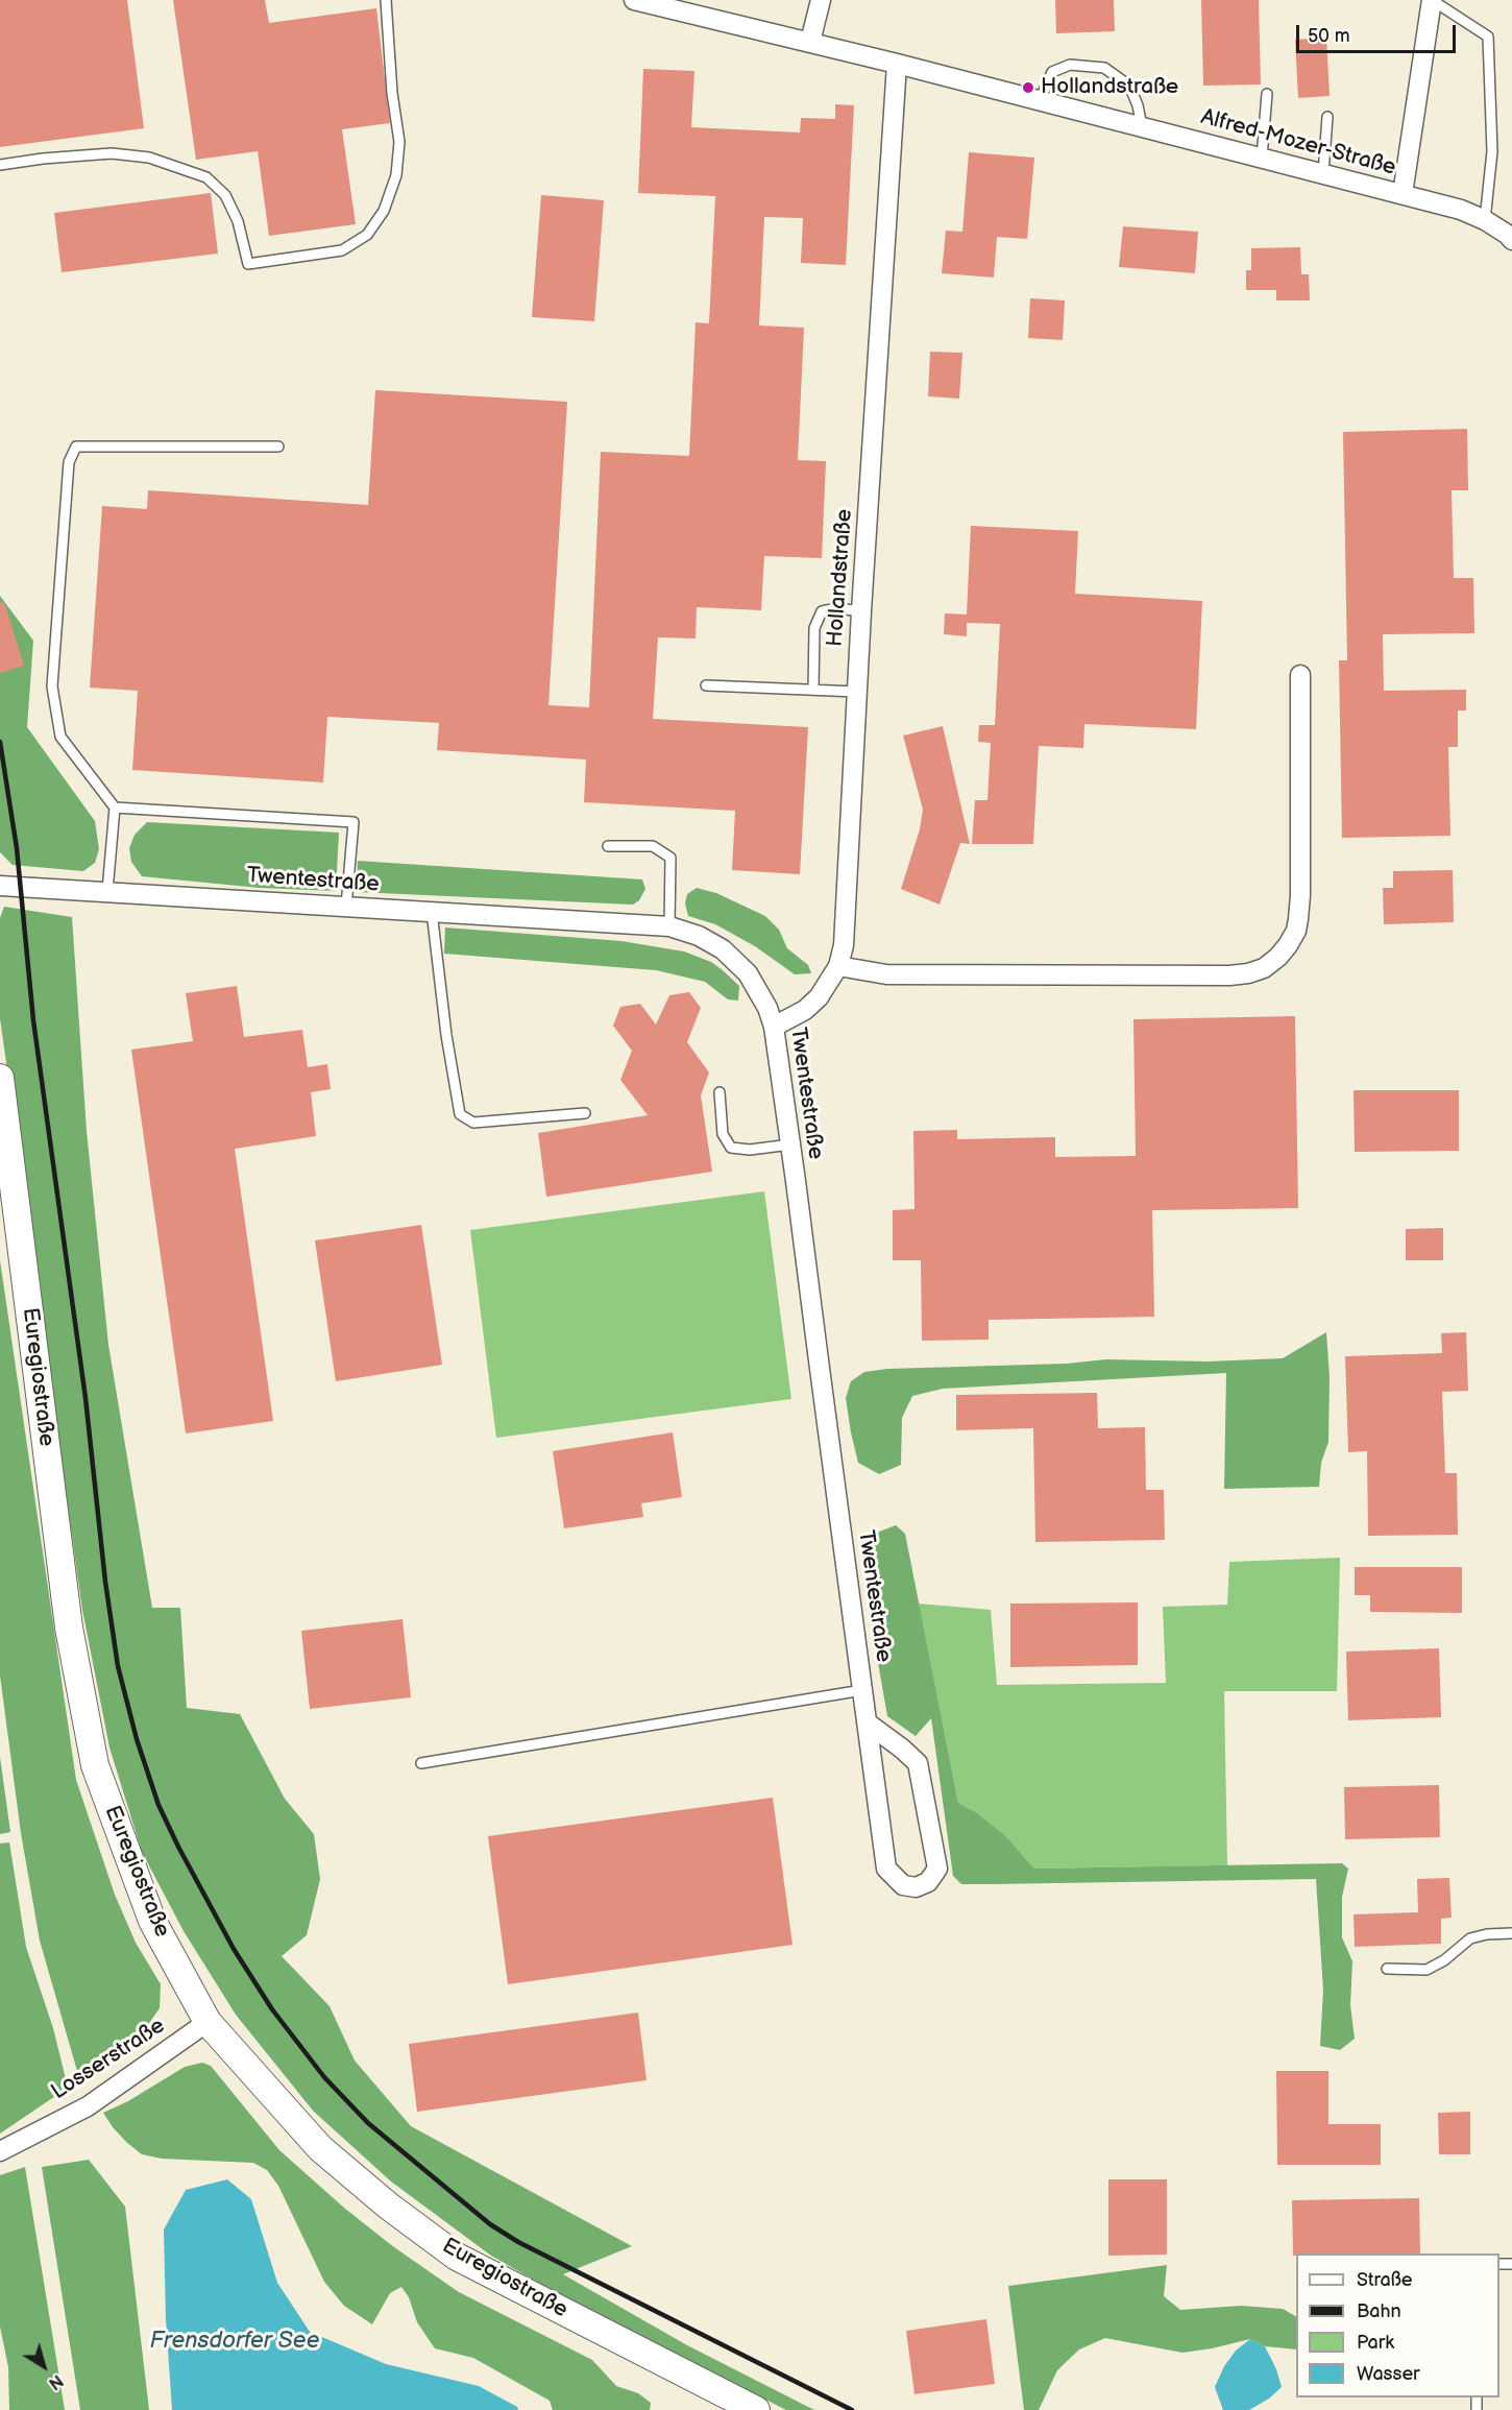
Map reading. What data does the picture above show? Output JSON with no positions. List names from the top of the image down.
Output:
{
  "streets": {
    "main road": ["Euregiostraße"],
    "street": [
      "Alfred-Mozer-Straße",
      "Hollandstraße",
      "Twentestraße",
      "Losserstraße"
    ]
  },
  "crossings": [
    ["Alfred-Mozer-Straße", "Hollandstraße"],
    ["Hollandstraße", "Twentestraße"],
    ["Euregiostraße", "Losserstraße"]
  ],
  "water": ["Frensdorfer See"],
  "places": ["Hollandstraße"],
  "legend": [
    "Straße",
    "Bahn",
    "Park",
    "Wasser"
  ],
  "scale_bar": "50 m",
  "north": "bottom right"
}
